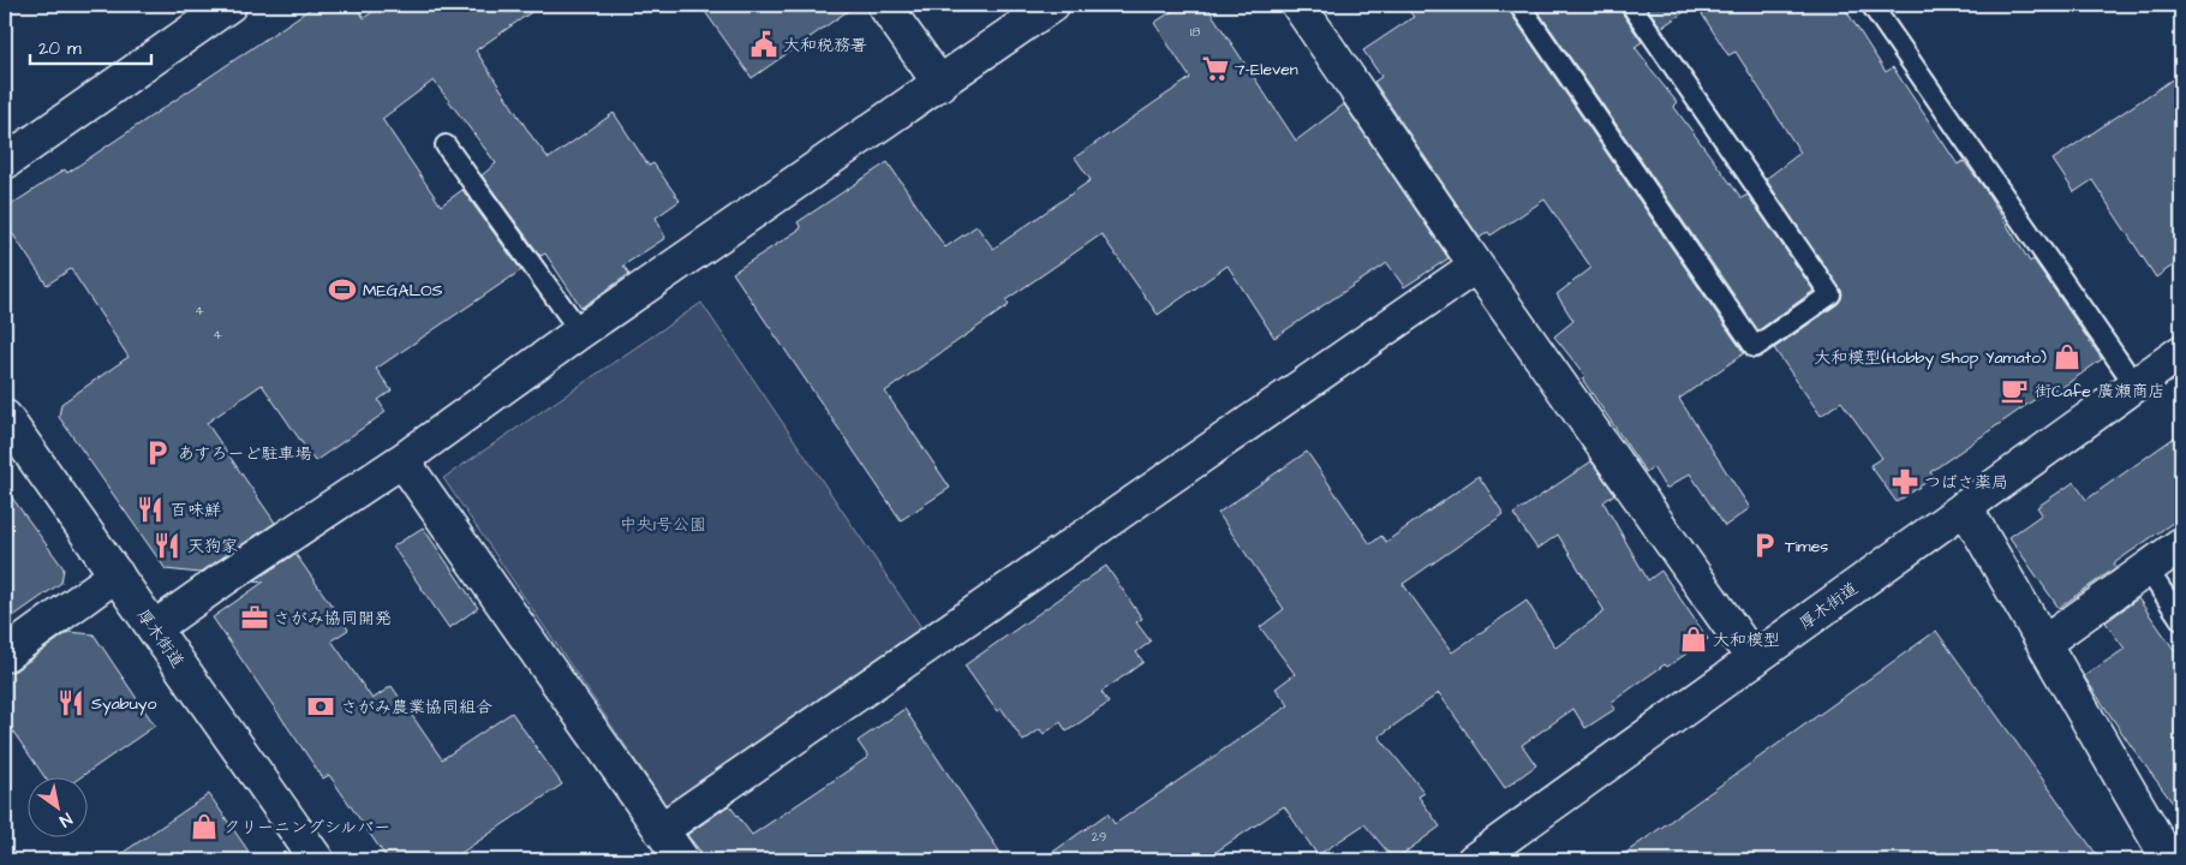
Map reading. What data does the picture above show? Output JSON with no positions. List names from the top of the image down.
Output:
{
  "streets": {
    "street": ["厚木街道"]
  },
  "parks": ["中央1号公園"],
  "places": {
    "public building": ["大和税務署"],
    "supermarket": ["7-Eleven"],
    "sports": ["MEGALOS"],
    "shop": ["大和模型(Hobby Shop Yamato)", "大和模型", "クリーニングシルバー"],
    "cafe": ["街Cafe 廣瀬商店"],
    "parking": ["あすろーど駐車場", "Times"],
    "pharmacy": ["つばさ薬局"],
    "restaurant": ["百味鮮", "天狗家", "Syabuyo"],
    "office": ["さがみ協同開発"],
    "bank": ["さがみ農業協同組合"]
  },
  "house_numbers": [
    "18",
    "4",
    "4",
    "29"
  ],
  "scale_bar": "20 m",
  "north": "bottom right"
}
